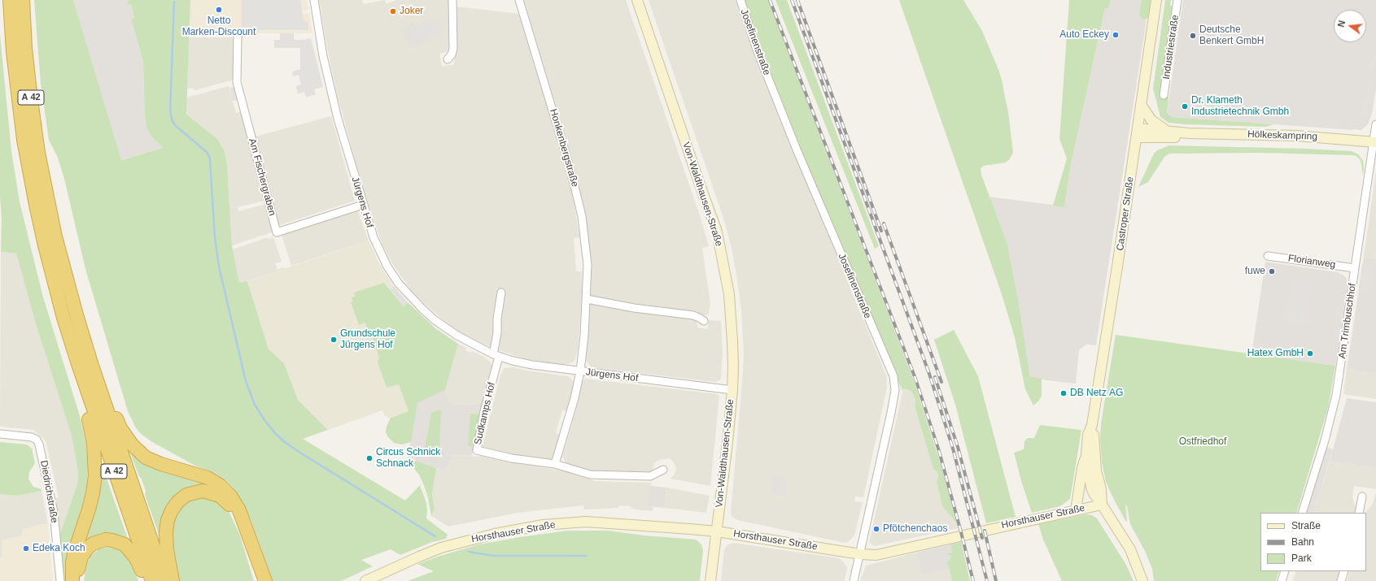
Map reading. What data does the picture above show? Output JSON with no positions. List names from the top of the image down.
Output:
{
  "streets": {
    "highway": ["A 42"],
    "main road": [
      "Hölkeskampring",
      "Von-Waldthausen-Straße",
      "Castroper Straße",
      "Horsthauser Straße"
    ],
    "street": [
      "Josefinenstraße",
      "Industriestraße",
      "Honkenbergstraße",
      "Am Fischergraben",
      "Jürgens Hof",
      "Florianweg",
      "Am Trimbuschhof",
      "Sudkamps Hof",
      "Diedrichstraße"
    ]
  },
  "crossings": [
    ["Josefinenstraße", "Horsthauser Straße"],
    ["Hölkeskampring", "Castroper Straße"],
    ["Hölkeskampring", "Am Trimbuschhof"],
    ["Honkenbergstraße", "Jürgens Hof"],
    ["Am Fischergraben", "Jürgens Hof"],
    ["Von-Waldthausen-Straße", "Jürgens Hof"],
    ["Von-Waldthausen-Straße", "Horsthauser Straße"],
    ["Jürgens Hof", "Sudkamps Hof"],
    ["Castroper Straße", "Horsthauser Straße"],
    ["Florianweg", "Am Trimbuschhof"]
  ],
  "parks": ["Ostfriedhof"],
  "places": [
    "Netto Marken-Discount",
    "Joker",
    "Auto Eckey",
    "Deutsche Benkert GmbH",
    "Dr. Klameth Industrietechnik Gmbh",
    "fuwe",
    "Grundschule Jürgens Hof",
    "Hatex GmbH",
    "DB Netz AG",
    "Circus Schnick Schnack",
    "Pfötchenchaos",
    "Edeka Koch"
  ],
  "legend": ["Straße", "Bahn", "Park"],
  "north": "left"
}
